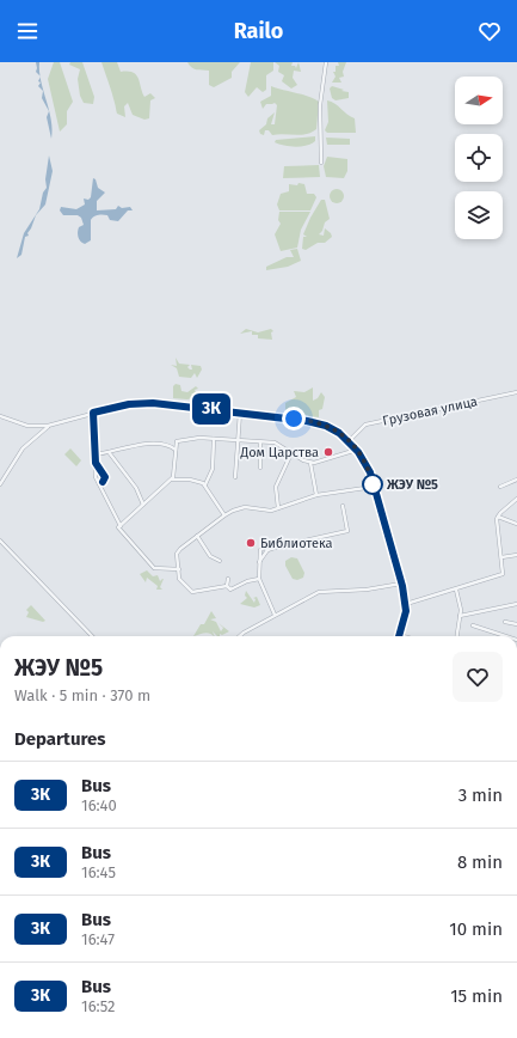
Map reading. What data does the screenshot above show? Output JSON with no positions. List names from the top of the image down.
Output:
{
  "streets": {
    "street": ["Грузовая улица"]
  },
  "places": ["Дом Царства", "ЖЭУ №5", "Библиотека"],
  "lines": ["bus line 3К"],
  "north": "right",
  "page": {
    "header": "Railo",
    "on_map": "3К",
    "heading": [
      ["ЖЭУ №5", "Walk · 5 min · 370 m"],
      "Departures"
    ],
    "list": [
      {
        "mark": "3К",
        "name": "Bus",
        "note": "16:40",
        "value": "3 min"
      },
      {
        "mark": "3К",
        "name": "Bus",
        "note": "16:45",
        "value": "8 min"
      },
      {
        "mark": "3К",
        "name": "Bus",
        "note": "16:47",
        "value": "10 min"
      },
      {
        "mark": "3К",
        "name": "Bus",
        "note": "16:52",
        "value": "15 min"
      }
    ]
  }
}
